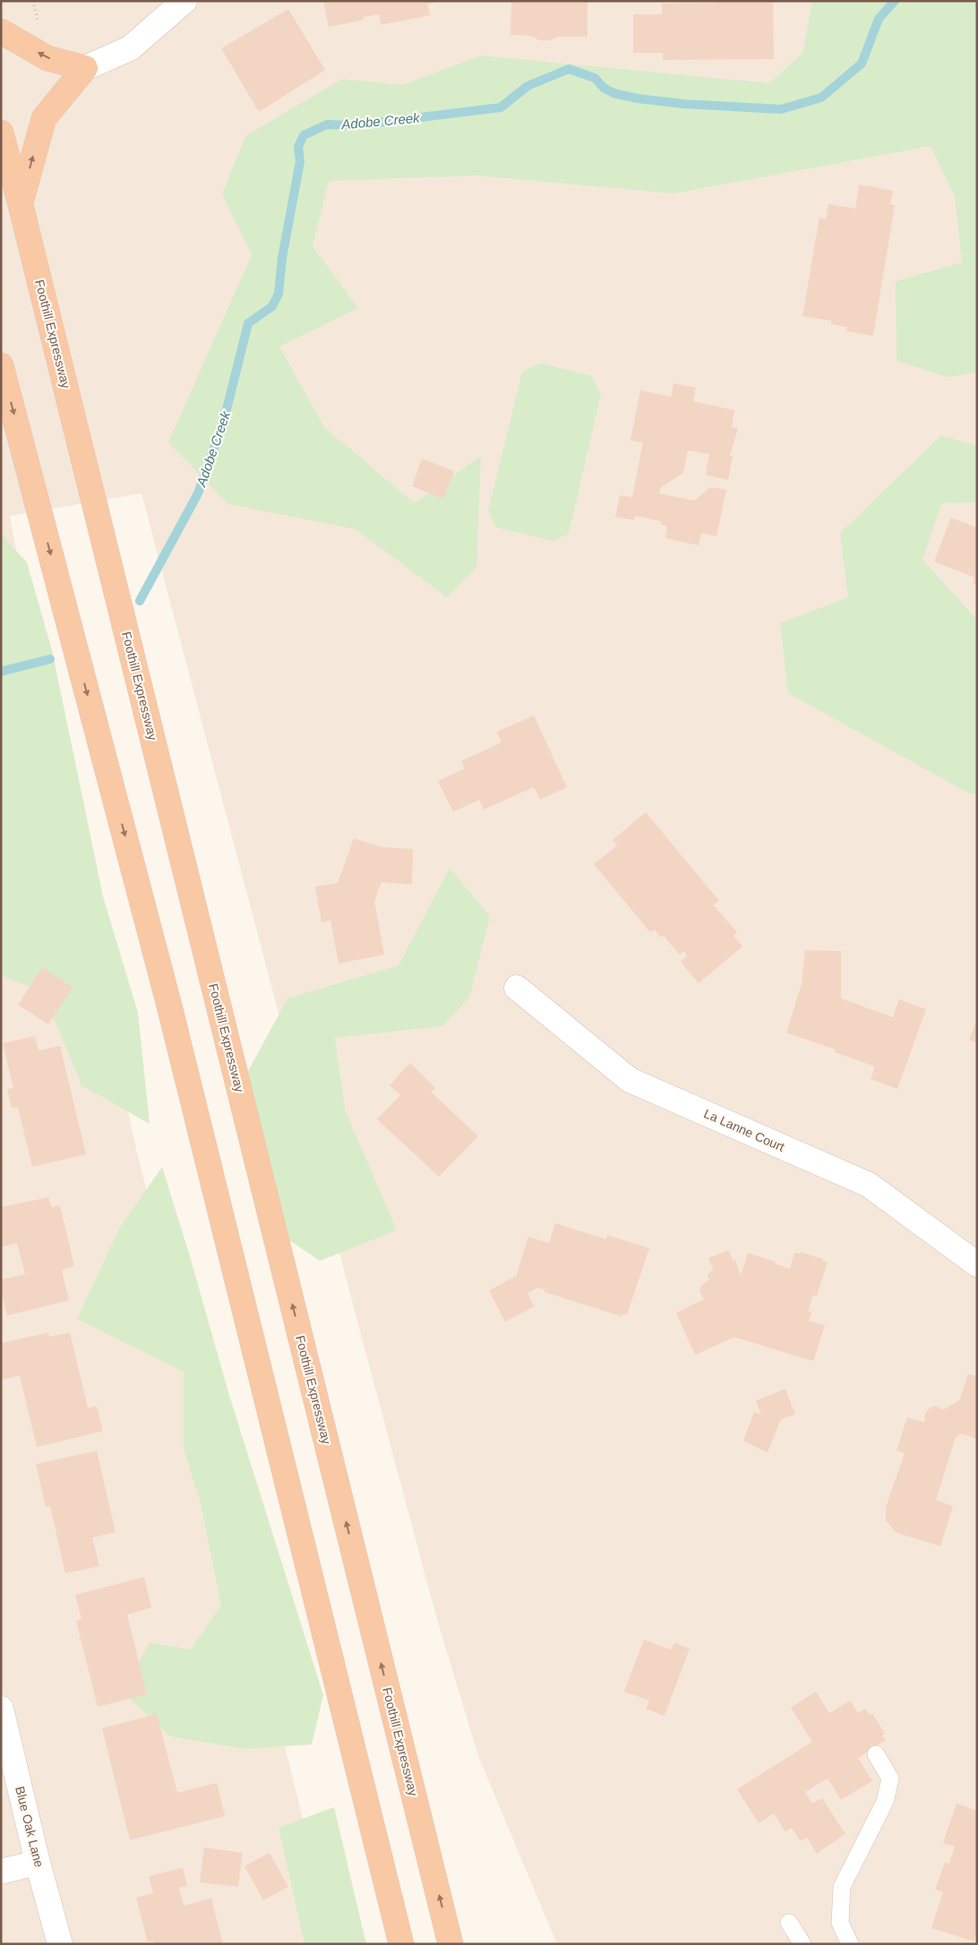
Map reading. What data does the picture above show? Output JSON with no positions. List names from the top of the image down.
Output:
{
  "streets": {
    "highway": ["Foothill Expressway"],
    "street": ["La Lanne Court", "Blue Oak Lane"]
  },
  "water": ["Adobe Creek"]
}
